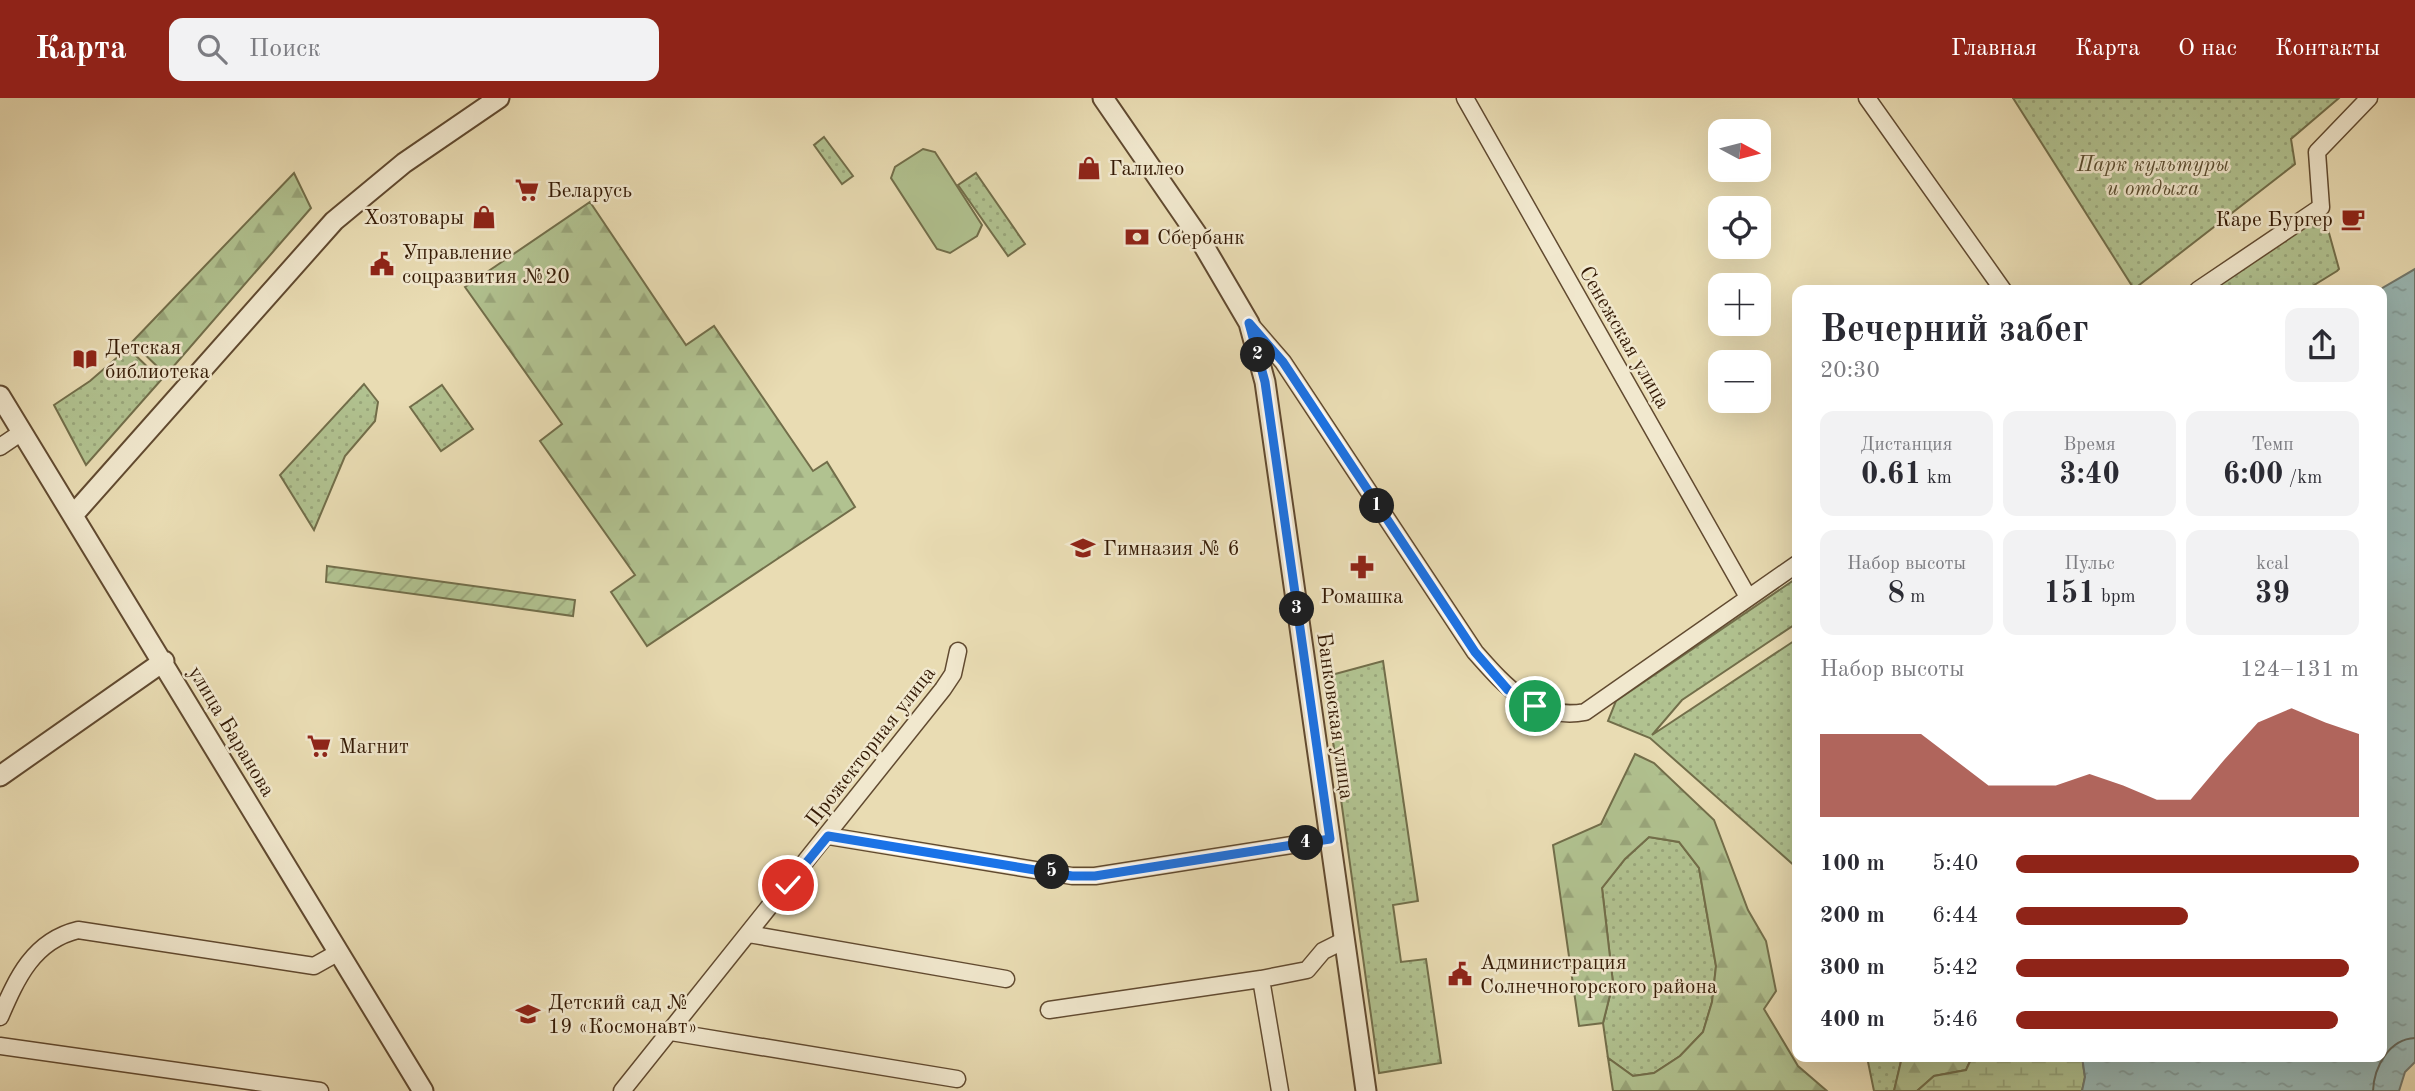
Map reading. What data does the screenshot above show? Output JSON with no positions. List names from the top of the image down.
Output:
{
  "streets": {
    "street": [
      "Сенежская улица",
      "Банковская улица",
      "улица Баранова",
      "Прожекторная улица"
    ]
  },
  "parks": ["Парк культуры и отдыха"],
  "places": {
    "shop": ["Галилео", "Хозтовары"],
    "supermarket": ["Беларусь", "Магнит"],
    "cafe": ["Каре Бургер"],
    "bank": ["Сбербанк"],
    "public building": ["Управление соцразвития №20", "Администрация Солнечногорского района"],
    "library": ["Детская библиотека"],
    "school or university": ["Гимназия № 6", "Детский сад № 19 «Космонавт»"],
    "pharmacy": ["Ромашка"]
  },
  "north": "right",
  "page": {
    "header": "Карта",
    "search": "Поиск",
    "nav": [
      "Главная",
      "Карта",
      "О нас",
      "Контакты"
    ],
    "map_buttons": ["+", "−"],
    "heading": ["Вечерний забег", "20:30"],
    "pins": [
      "2",
      "1",
      "3",
      "4",
      "5"
    ],
    "stats": [
      ["Дистанция", "0.61 km"],
      ["Время", "3:40"],
      ["Темп", "6:00 /km"],
      ["Набор высоты", "8 m"],
      ["Пульс", "151 bpm"],
      ["kcal", "39"]
    ],
    "chart": ["Набор высоты", "124–131 m"],
    "list": [
      {
        "name": "100 m",
        "note": "5:40"
      },
      {
        "name": "200 m",
        "note": "6:44"
      },
      {
        "name": "300 m",
        "note": "5:42"
      },
      {
        "name": "400 m",
        "note": "5:46"
      }
    ]
  }
}
